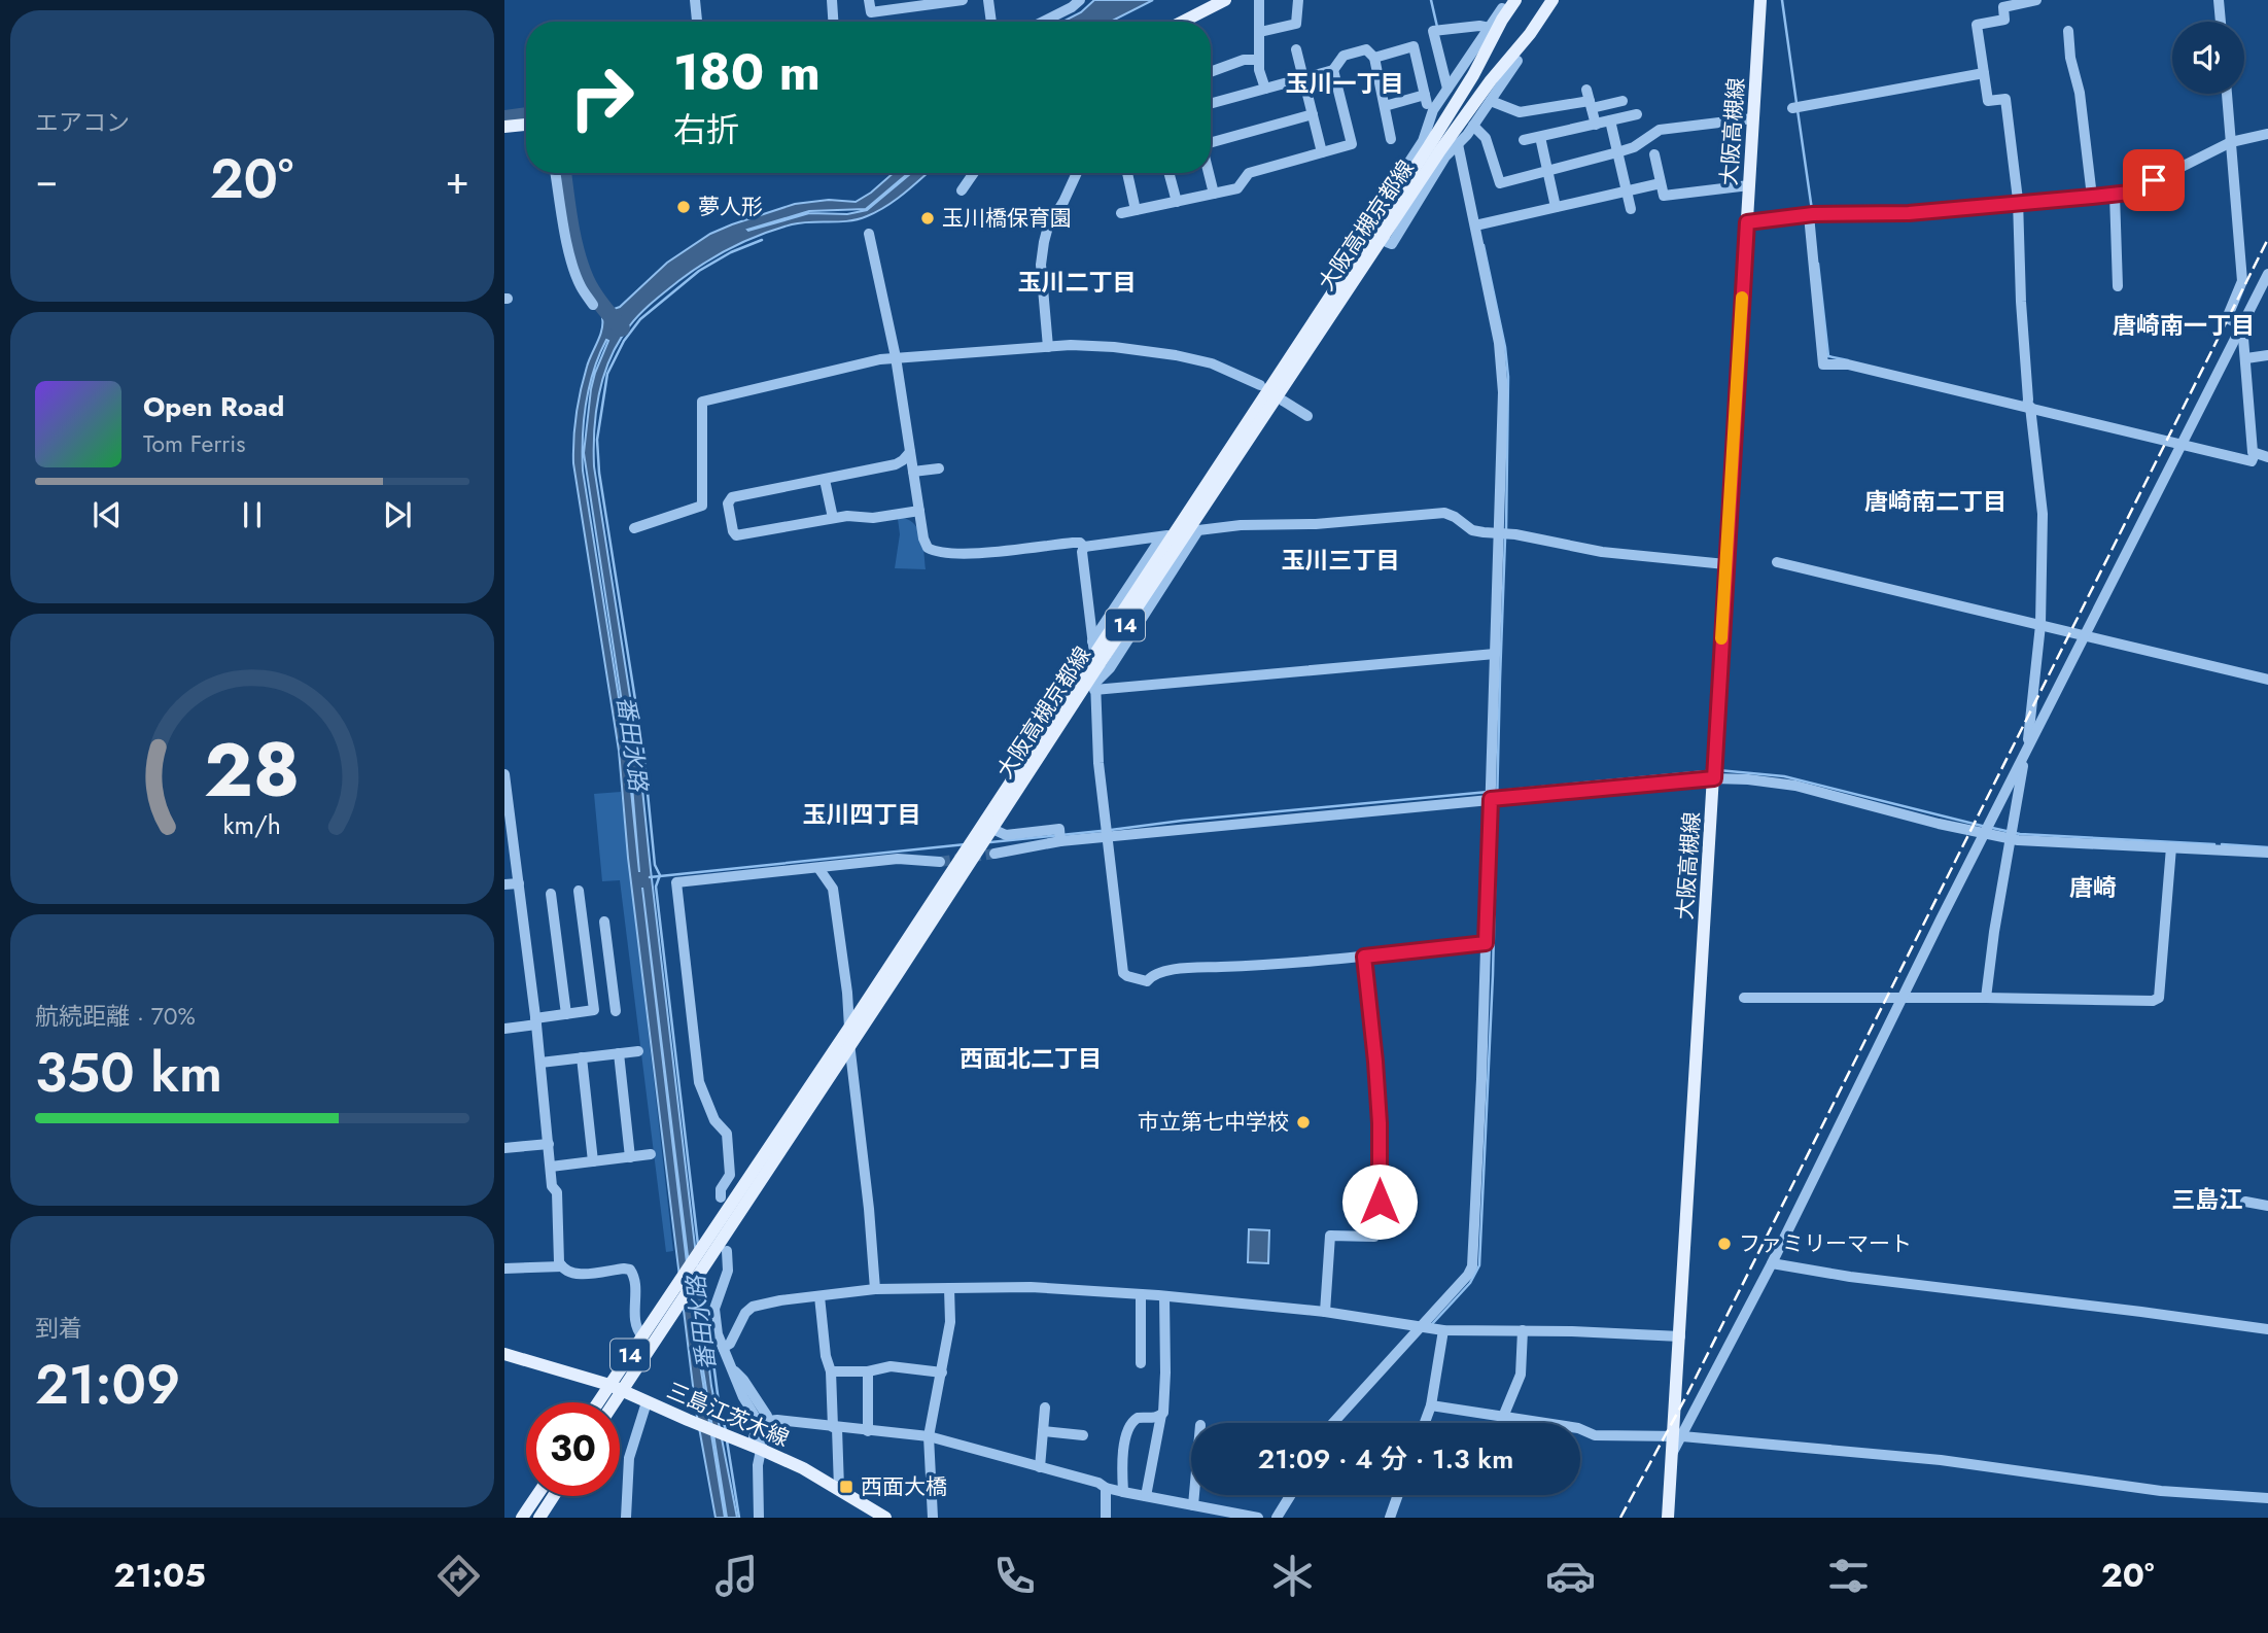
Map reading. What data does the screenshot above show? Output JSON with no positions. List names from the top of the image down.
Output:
{
  "streets": {
    "main road": [
      "大阪高槻線",
      "大阪高槻京都線",
      "14",
      "三島江茨木線"
    ]
  },
  "crossings": [
    ["大阪高槻京都線", "三島江茨木線"]
  ],
  "districts": [
    "玉川一丁目",
    "玉川二丁目",
    "唐崎南一丁目",
    "唐崎南二丁目",
    "玉川三丁目",
    "玉川四丁目",
    "唐崎",
    "西面北二丁目",
    "三島江"
  ],
  "water": ["番田水路"],
  "places": {
    "other": [
      "夢人形",
      "玉川橋保育園",
      "市立第七中学校",
      "ファミリーマート"
    ],
    "transit": ["西面大橋"]
  },
  "page": {
    "tile": [
      "エアコン",
      ["航続距離 · 70%", "350 km"],
      ["到着", "21:09"]
    ],
    "turn": ["180 m", "右折"],
    "heat": ["−", "20°", "+"],
    "song": ["Open Road", "Tom Ferris"],
    "limit": "30",
    "trip": "21:09 · 4 分 · 1.3 km",
    "tabs": ["21:05", "20°"],
    "gauge": ["28", "km/h"]
  }
}
